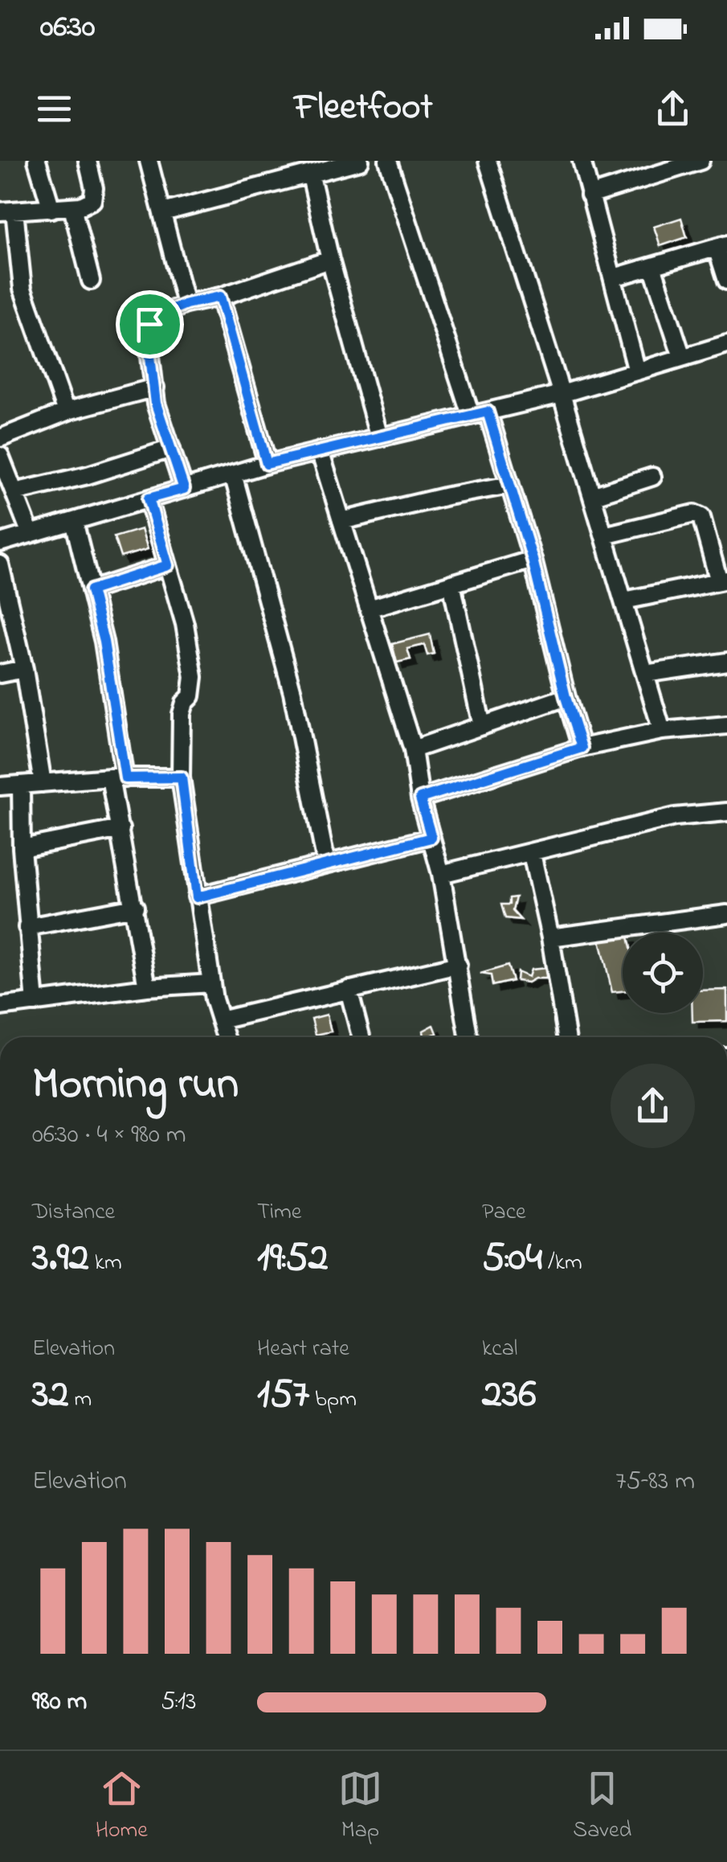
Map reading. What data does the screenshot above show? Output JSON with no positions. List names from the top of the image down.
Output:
{
  "page": {
    "status": "06:30",
    "header": "Fleetfoot",
    "heading": ["Morning run", "06:30 · 4 × 980 m"],
    "stats": [
      ["Distance", "3.92 km"],
      ["Time", "19:52"],
      ["Pace", "5:04 /km"],
      ["Elevation", "32 m"],
      ["Heart rate", "157 bpm"],
      ["kcal", "236"]
    ],
    "chart": ["Elevation", "75–83 m"],
    "list": [
      {
        "name": "980 m",
        "note": "5:13"
      }
    ],
    "tabs": ["Home", "Map", "Saved"]
  }
}
